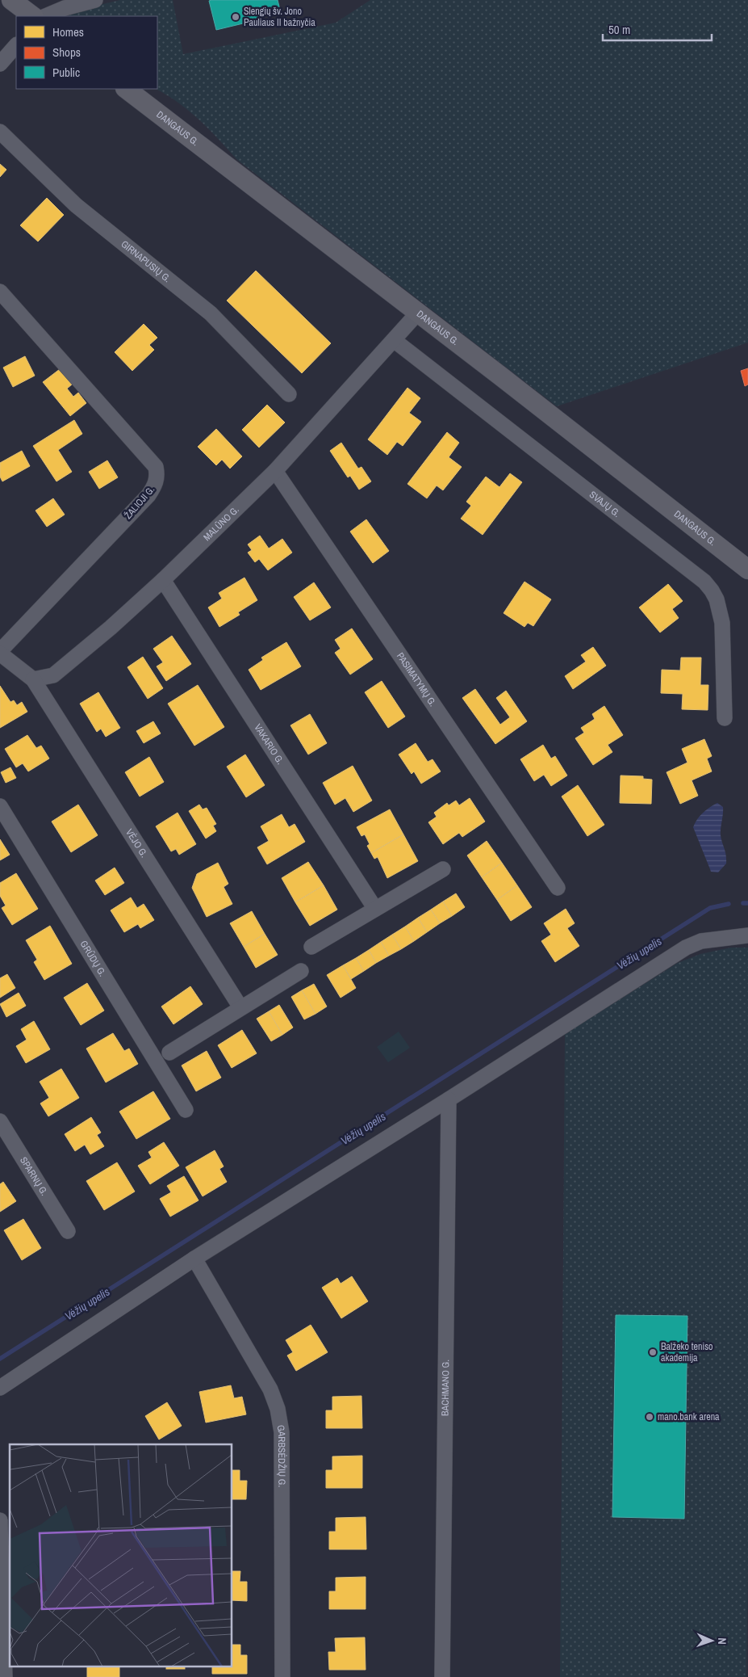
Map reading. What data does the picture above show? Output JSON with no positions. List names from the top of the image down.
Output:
{
  "streets": {
    "main road": ["DANGAUS G."],
    "street": [
      "GIRNAPUSIŲ G.",
      "ŽALIOJI G.",
      "SVAJŲ G.",
      "MALŪNO G.",
      "PASIMATYMŲ G.",
      "VAKARIO G.",
      "VĖJO G.",
      "GRŪDŲ G.",
      "SPARNŲ G.",
      "BACHMANO G.",
      "GARBSĖDŽIŲ G."
    ]
  },
  "crossings": [
    ["DANGAUS G.", "MALŪNO G."],
    ["SVAJŲ G.", "MALŪNO G."],
    ["MALŪNO G.", "PASIMATYMŲ G."],
    ["MALŪNO G.", "VAKARIO G."],
    ["MALŪNO G.", "VĖJO G."]
  ],
  "water": ["Vėžių upelis"],
  "places": ["Slengių šv. Jono Pauliaus II bažnyčia", "Balžeko teniso akademija", "mano.bank arena"],
  "legend": ["Homes", "Shops", "Public"],
  "scale_bar": "50 m",
  "north": "right"
}
